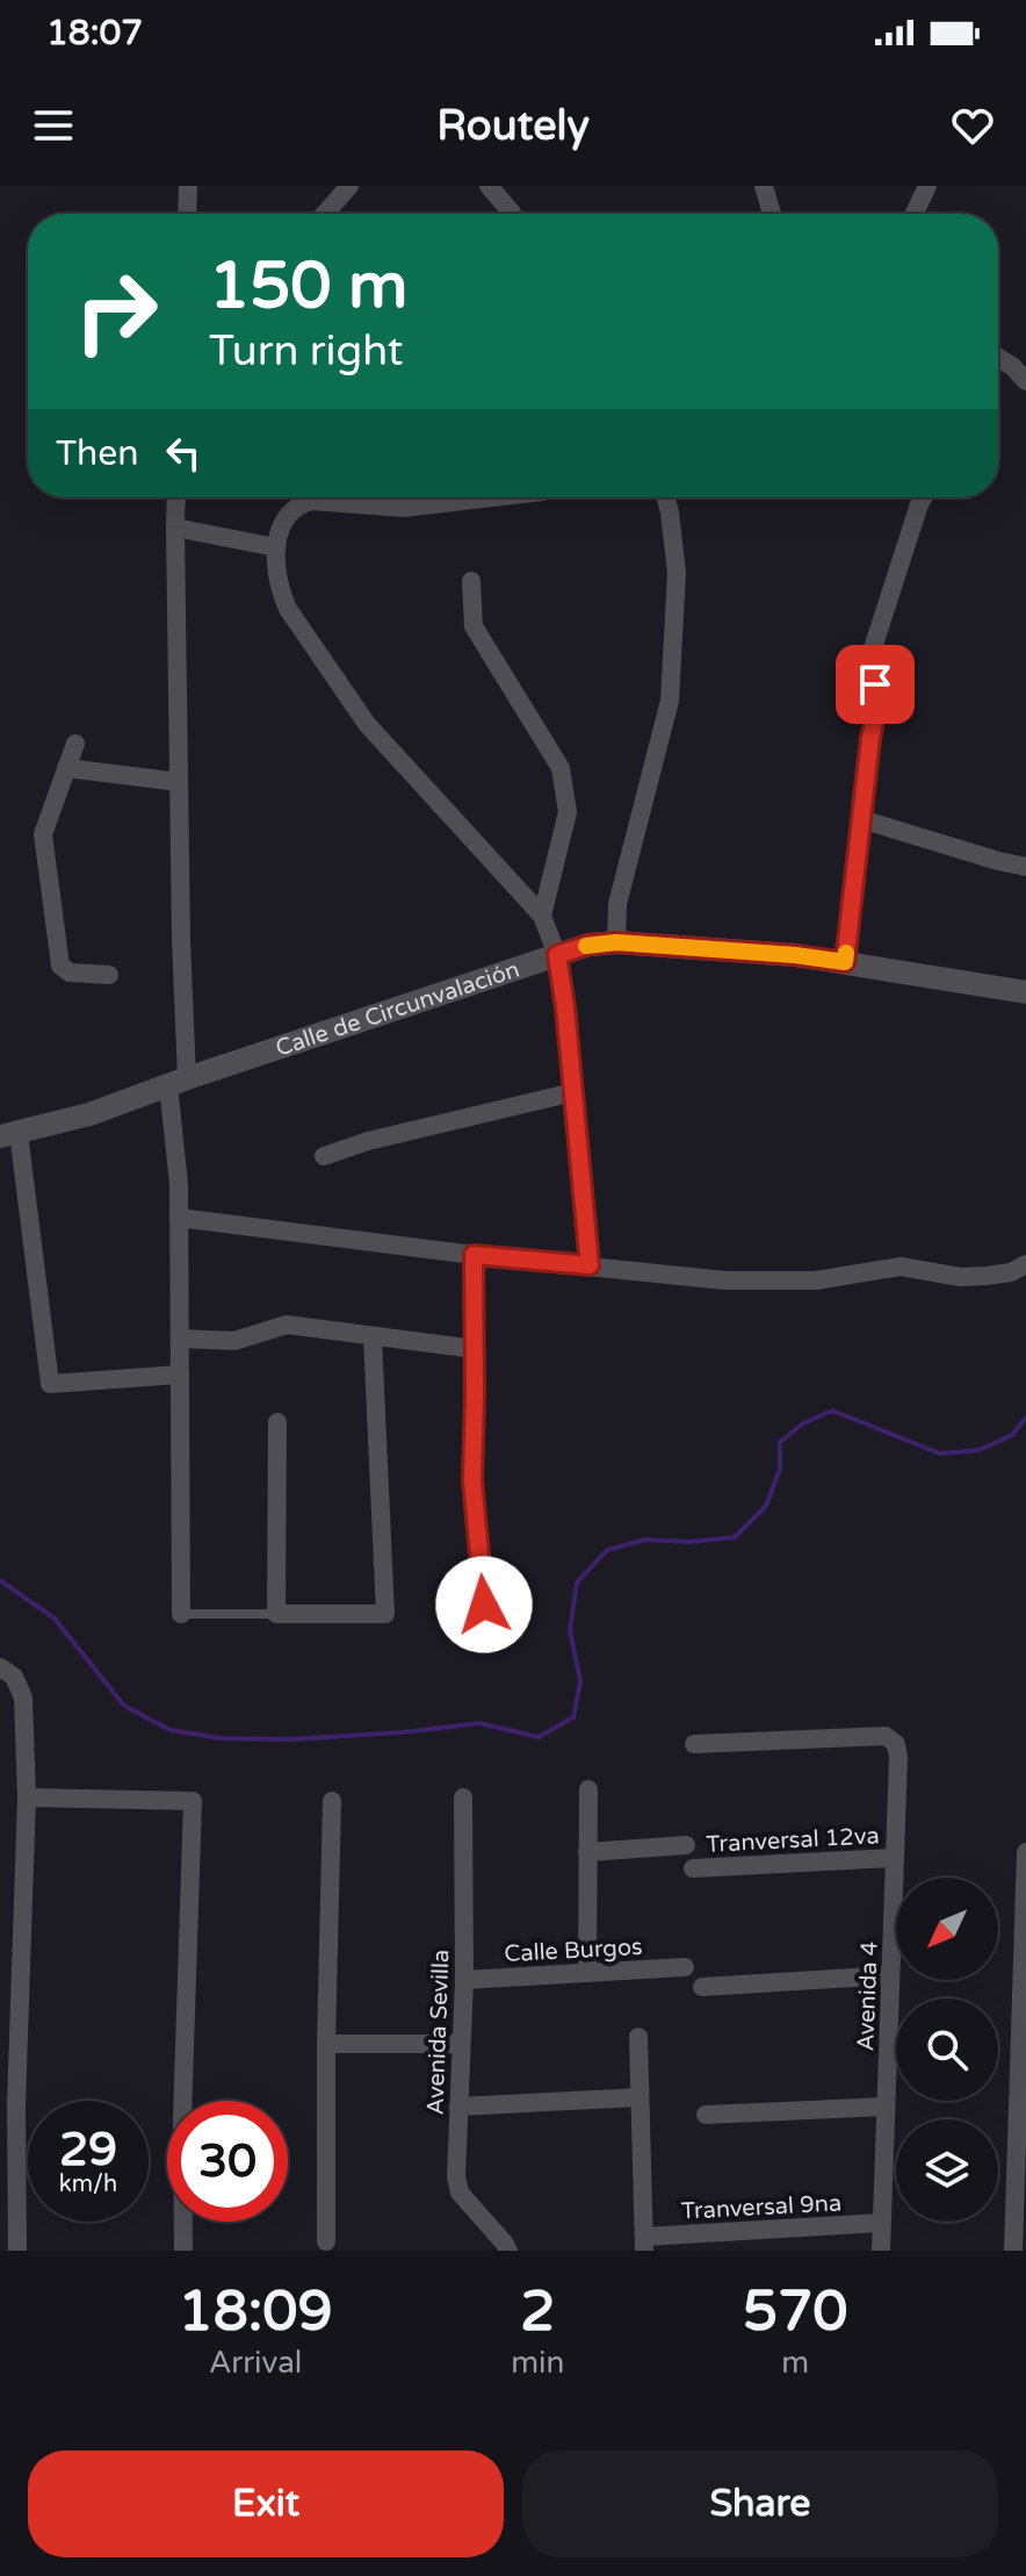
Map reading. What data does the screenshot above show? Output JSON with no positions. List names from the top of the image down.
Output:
{
  "streets": {
    "street": [
      "Calle de Circunvalación",
      "Tranversal 12va",
      "Calle Burgos",
      "Avenida 4",
      "Avenida Sevilla",
      "Tranversal 9na"
    ]
  },
  "crossings": [
    ["Tranversal 12va", "Avenida 4"],
    ["Calle Burgos", "Avenida Sevilla"],
    ["Avenida 4", "Tranversal 9na"]
  ],
  "north": "bottom left",
  "page": {
    "status": "18:07",
    "header": "Routely",
    "turn": ["150 m", "Turn right"],
    "then": "Then",
    "speed": "29 km/h",
    "limit": "30",
    "eta": [
      "18:09",
      "Arrival",
      "2",
      "min",
      "570",
      "m"
    ],
    "buttons": ["Exit", "Share"]
  }
}
